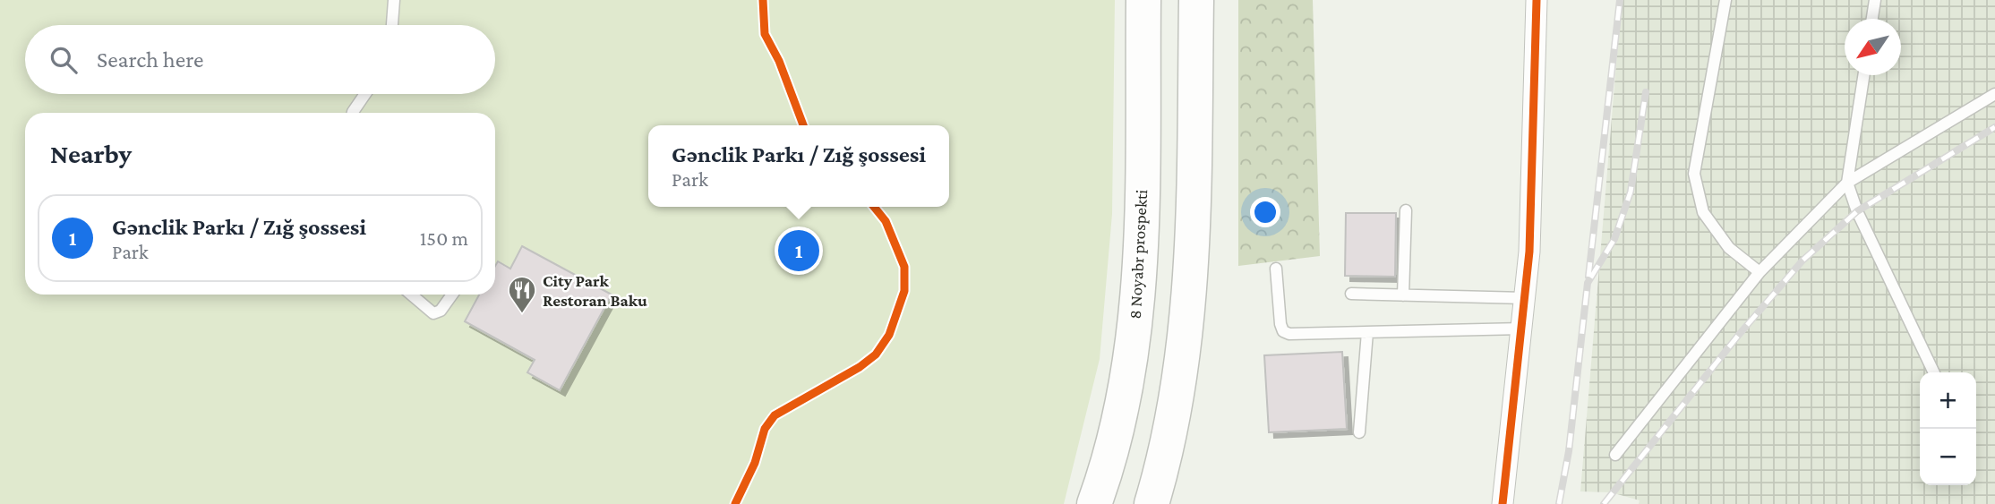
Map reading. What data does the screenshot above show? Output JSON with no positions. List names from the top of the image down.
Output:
{
  "streets": {
    "highway": ["8 Noyabr prospekti"]
  },
  "places": {
    "restaurant": ["City Park Restoran Baku"]
  },
  "north": "bottom left",
  "page": {
    "search": "Search here",
    "heading": "Nearby",
    "popup": ["Gənclik Parkı / Zığ şossesi", "Park"],
    "list": [
      {
        "mark": "1",
        "name": "Gənclik Parkı / Zığ şossesi",
        "note": "Park",
        "value": "150 m"
      }
    ],
    "pins": "1",
    "map_buttons": ["+", "−"]
  }
}
